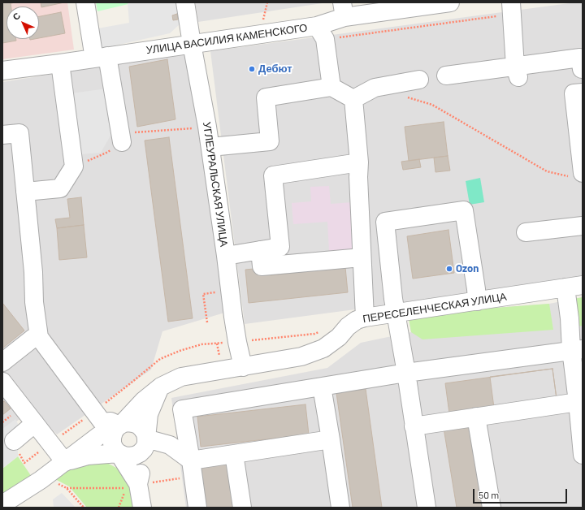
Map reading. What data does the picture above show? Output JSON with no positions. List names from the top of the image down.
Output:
{
  "streets": {
    "street": ["УЛИЦА ВАСИЛИЯ КАМЕНСКОГО", "УГЛЕУРАЛЬСКАЯ УЛИЦА", "ПЕРЕСЕЛЕНЧЕСКАЯ УЛИЦА"]
  },
  "crossings": [
    ["УЛИЦА ВАСИЛИЯ КАМЕНСКОГО", "УГЛЕУРАЛЬСКАЯ УЛИЦА"],
    ["УГЛЕУРАЛЬСКАЯ УЛИЦА", "ПЕРЕСЕЛЕНЧЕСКАЯ УЛИЦА"]
  ],
  "places": ["Дебют", "Ozon"],
  "scale_bar": "50 m",
  "north": "top left"
}
